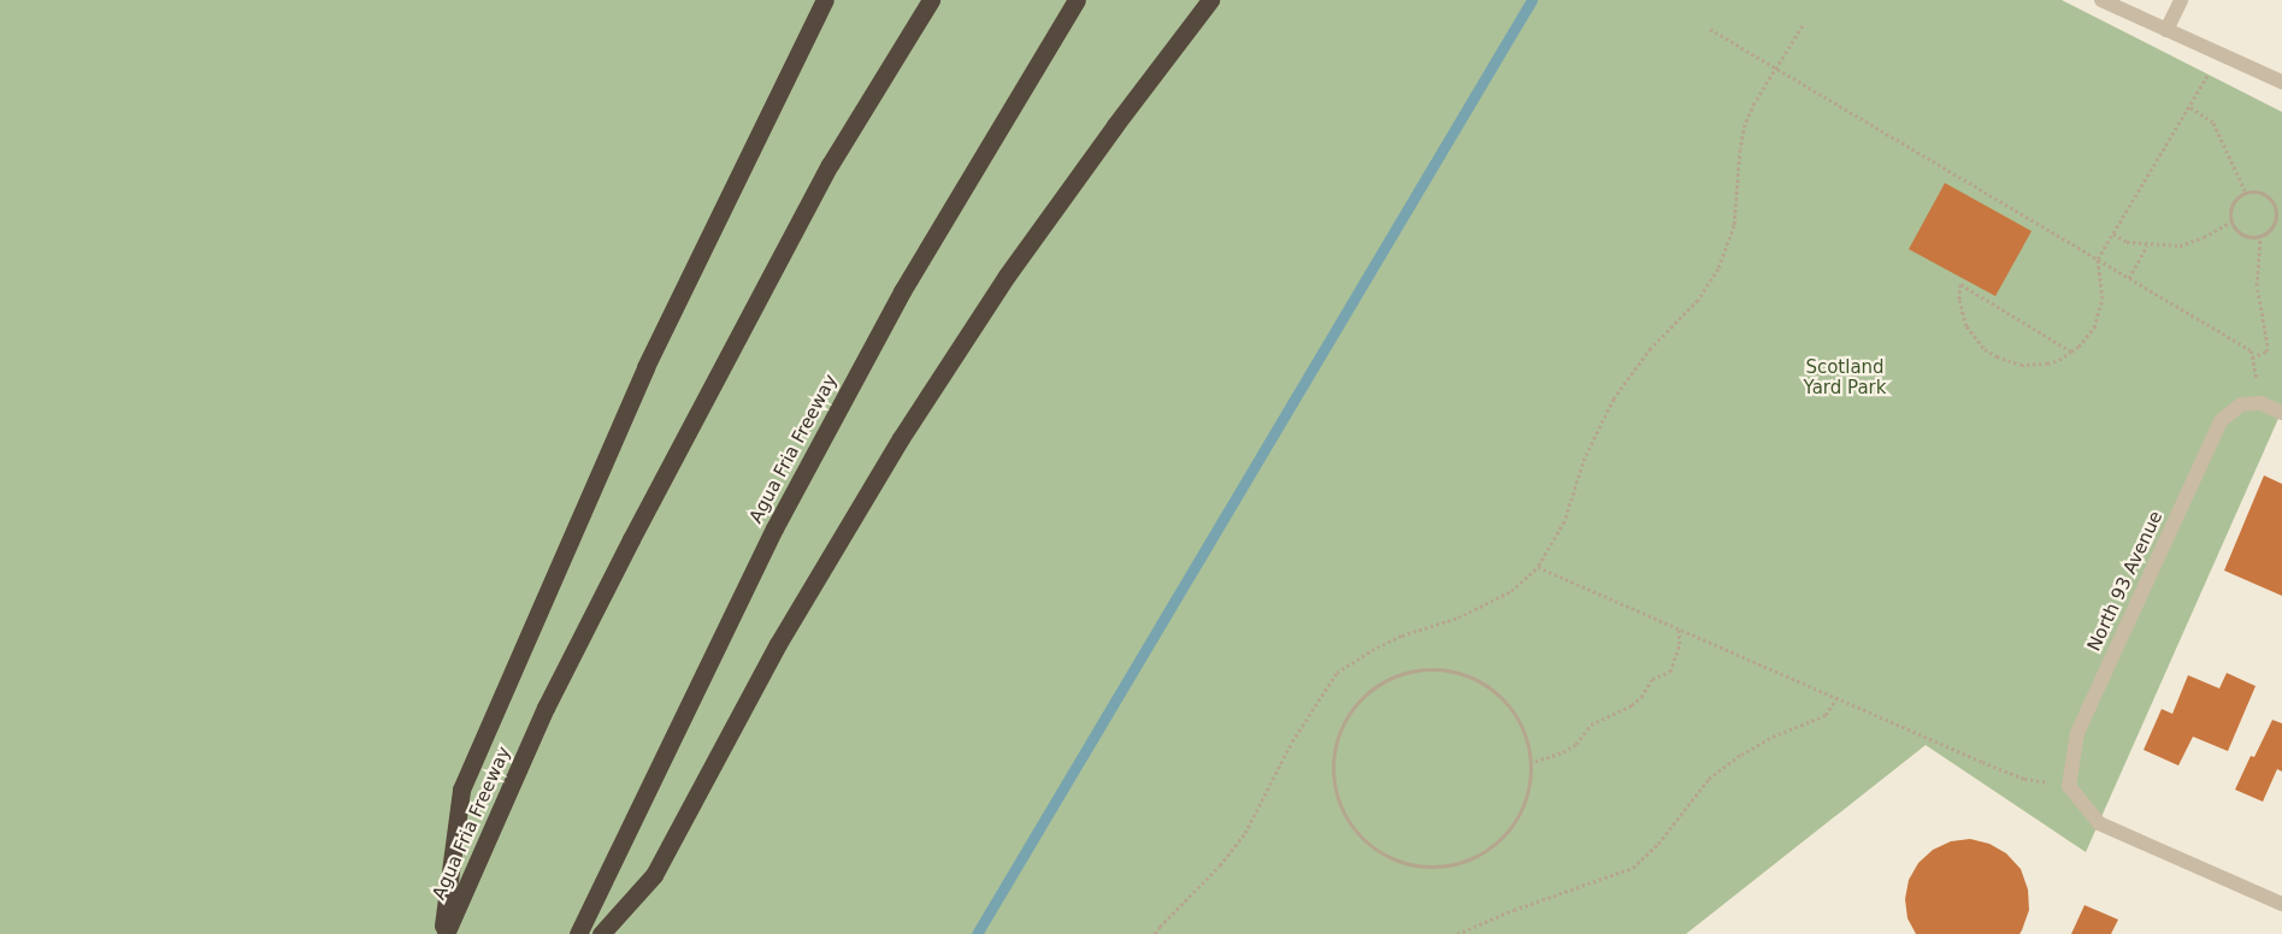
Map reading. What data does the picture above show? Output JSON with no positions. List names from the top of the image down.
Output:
{
  "streets": {
    "highway": ["Agua Fria Freeway"],
    "street": ["North 93 Avenue"]
  },
  "parks": ["Scotland Yard Park"]
}
